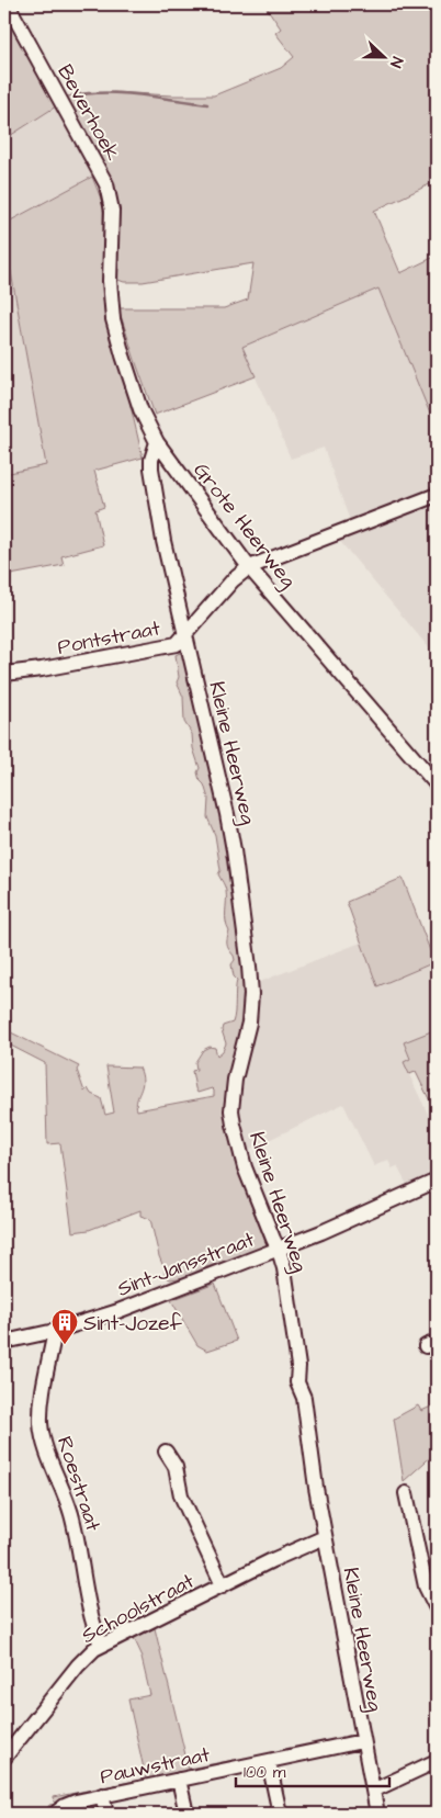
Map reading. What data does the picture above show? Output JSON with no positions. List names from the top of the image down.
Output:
{
  "streets": {
    "street": [
      "Beverhoek",
      "Grote Heerweg",
      "Pontstraat",
      "Kleine Heerweg",
      "Sint-Jansstraat",
      "Roestraat",
      "Schoolstraat",
      "Pauwstraat"
    ]
  },
  "crossings": [
    ["Beverhoek", "Grote Heerweg"],
    ["Grote Heerweg", "Pontstraat"],
    ["Grote Heerweg", "Kleine Heerweg"],
    ["Pontstraat", "Kleine Heerweg"],
    ["Kleine Heerweg", "Sint-Jansstraat"],
    ["Kleine Heerweg", "Schoolstraat"],
    ["Kleine Heerweg", "Pauwstraat"],
    ["Sint-Jansstraat", "Roestraat"],
    ["Roestraat", "Schoolstraat"]
  ],
  "places": {
    "building": ["Sint-Jozef"]
  },
  "scale_bar": "100 m",
  "north": "right"
}
